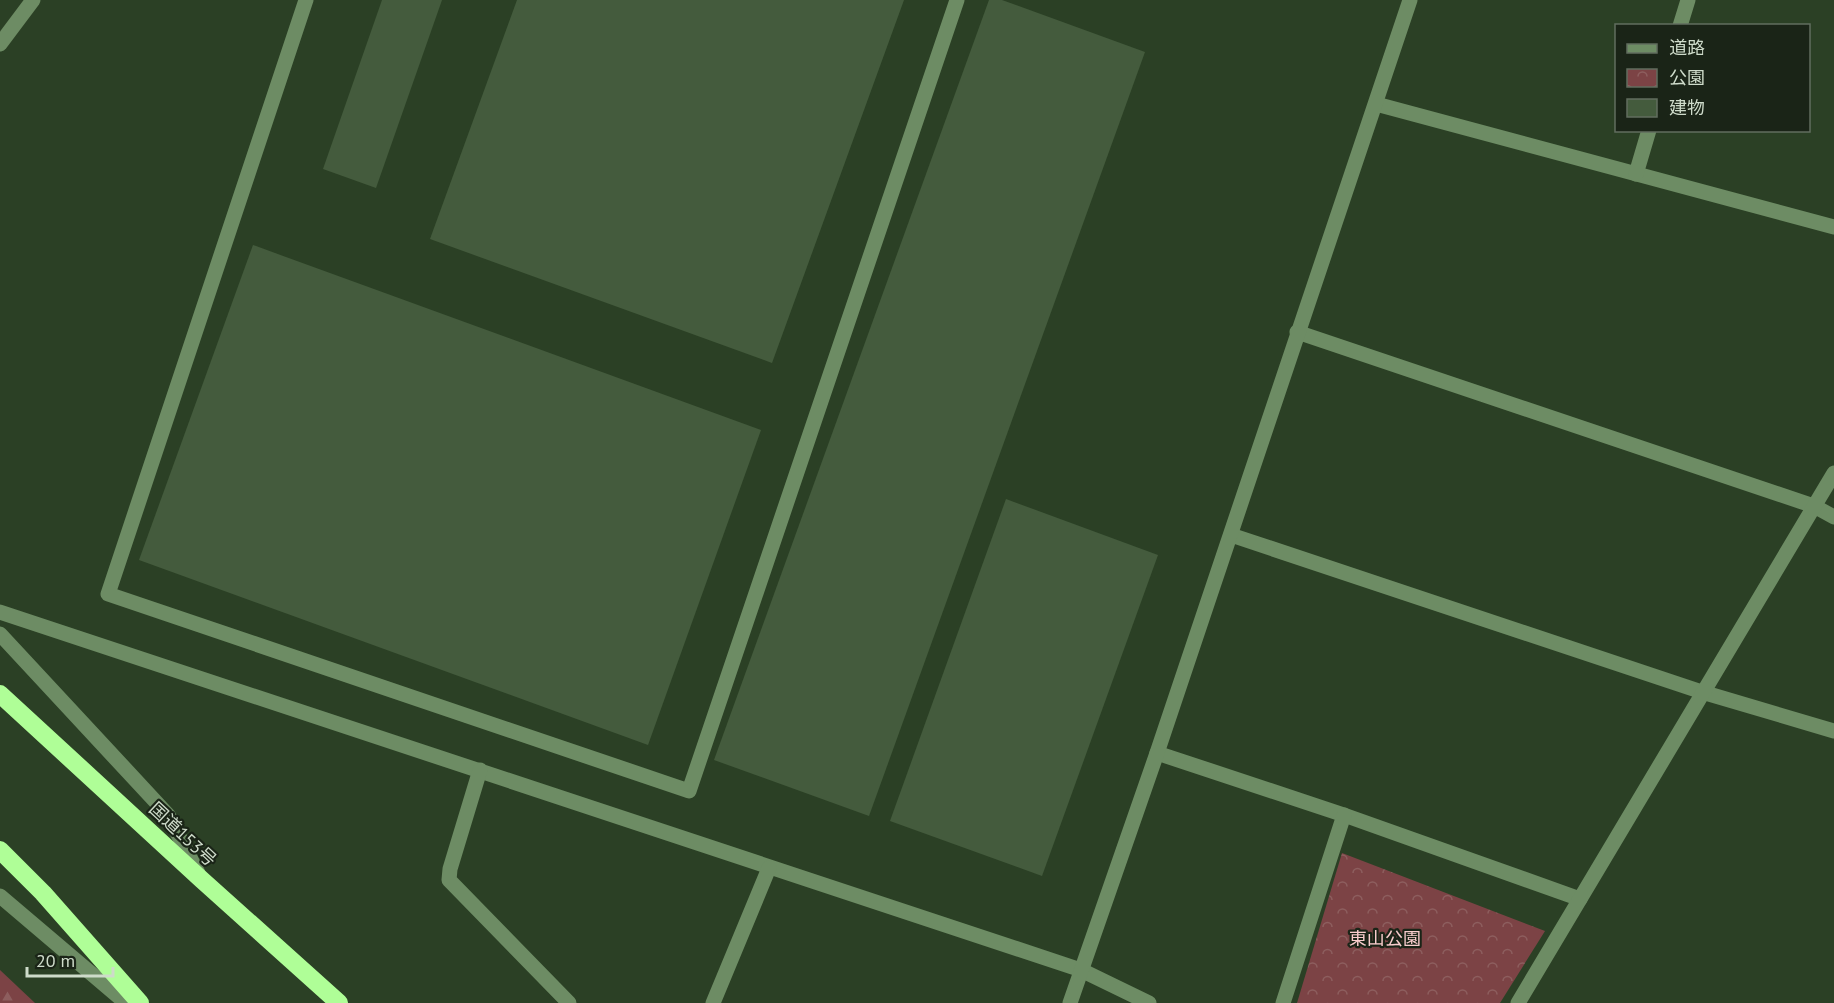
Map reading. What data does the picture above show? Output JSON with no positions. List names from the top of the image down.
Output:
{
  "streets": {
    "highway": ["国道153号"]
  },
  "parks": ["東山公園"],
  "legend": ["道路", "公園", "建物"],
  "scale_bar": "20 m"
}
